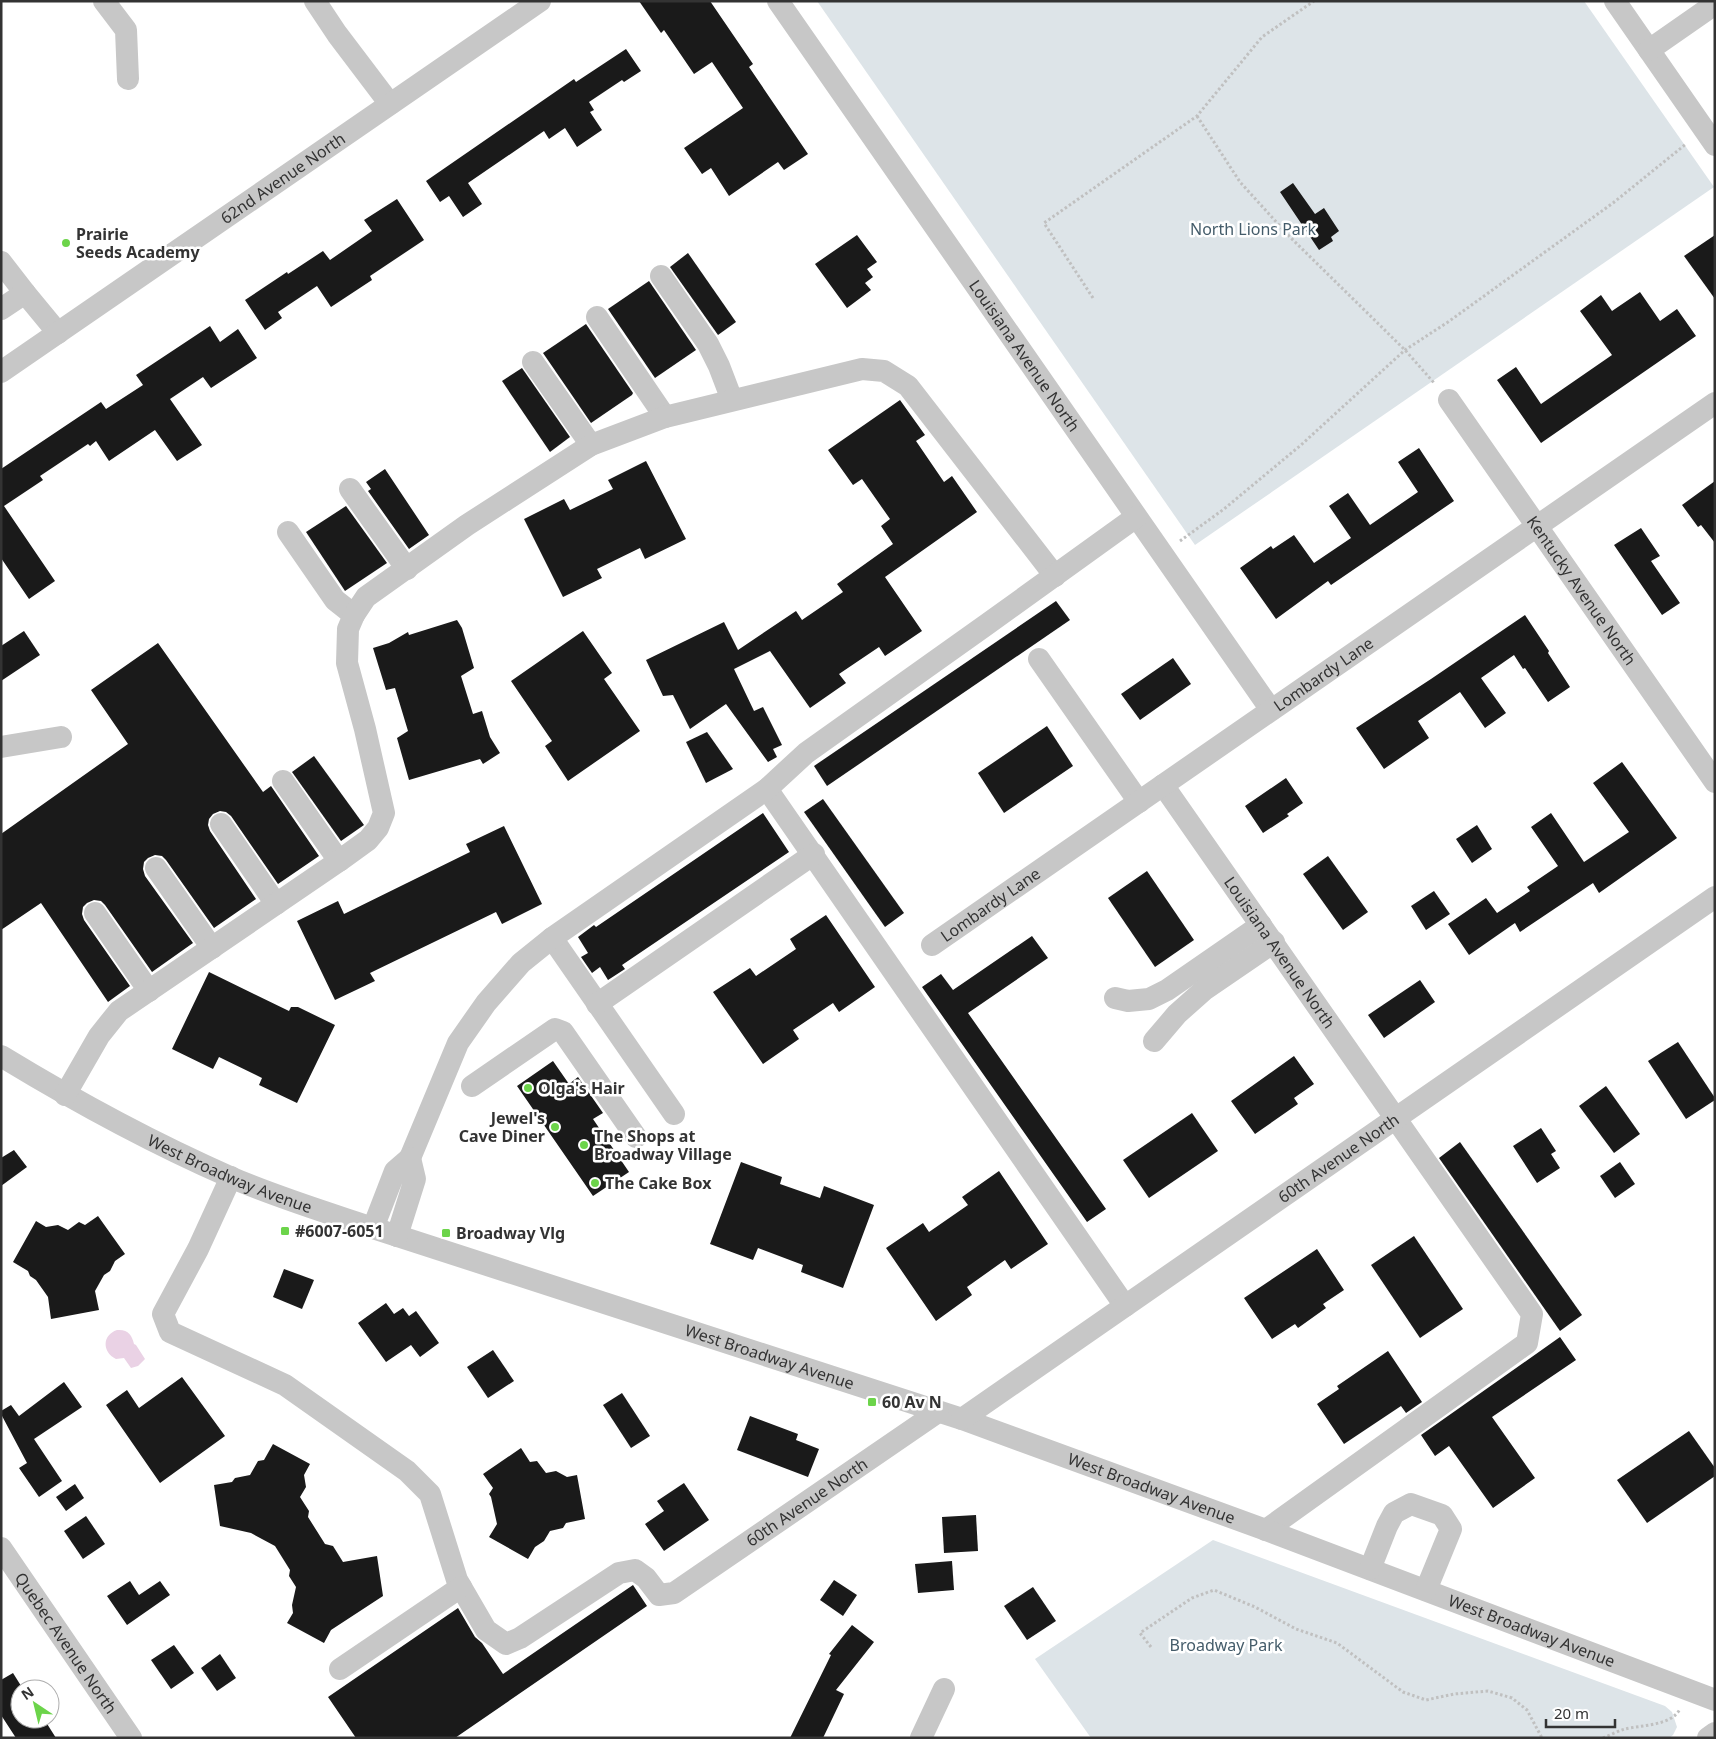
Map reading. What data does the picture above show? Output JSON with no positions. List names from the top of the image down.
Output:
{
  "streets": {
    "street": [
      "62nd Avenue North",
      "Louisiana Avenue North",
      "Kentucky Avenue North",
      "Lombardy Lane",
      "60th Avenue North",
      "West Broadway Avenue",
      "Quebec Avenue North"
    ]
  },
  "crossings": [
    ["Louisiana Avenue North", "Lombardy Lane"],
    ["Louisiana Avenue North", "60th Avenue North"],
    ["Louisiana Avenue North", "West Broadway Avenue"],
    ["Kentucky Avenue North", "Lombardy Lane"],
    ["60th Avenue North", "West Broadway Avenue"]
  ],
  "parks": ["North Lions Park", "Broadway Park"],
  "places": {
    "other": [
      "Prairie Seeds Academy",
      "Olga's Hair",
      "Jewel's Cave Diner",
      "The Shops at Broadway Village",
      "The Cake Box"
    ],
    "transit": ["#6007-6051", "Broadway Vlg", "60 Av N"]
  },
  "scale_bar": "20 m",
  "north": "top left"
}
